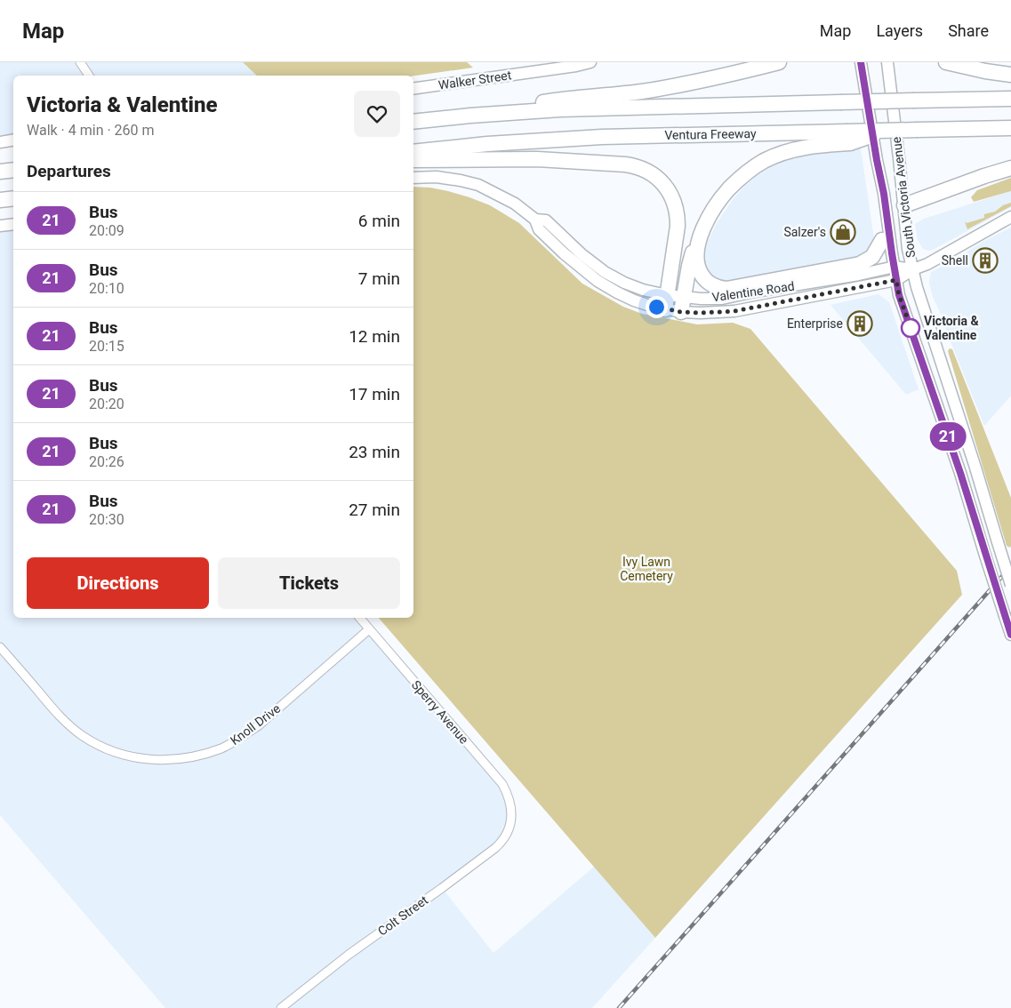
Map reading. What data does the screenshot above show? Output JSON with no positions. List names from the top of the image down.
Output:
{
  "streets": {
    "highway": ["Ventura Freeway"],
    "main road": ["Walker Street", "South Victoria Avenue", "Valentine Road"],
    "street": ["Sperry Avenue", "Knoll Drive", "Colt Street"]
  },
  "crossings": [
    ["South Victoria Avenue", "Valentine Road"],
    ["Sperry Avenue", "Knoll Drive"],
    ["Sperry Avenue", "Colt Street"]
  ],
  "parks": ["Ivy Lawn Cemetery"],
  "places": {
    "shop": ["Salzer's"],
    "building": ["Shell", "Enterprise"],
    "other": ["Victoria & Valentine"]
  },
  "lines": ["bus line 21"],
  "page": {
    "header": "Map",
    "nav": ["Map", "Layers", "Share"],
    "on_map": "21",
    "heading": [
      ["Victoria & Valentine", "Walk · 4 min · 260 m"],
      "Departures"
    ],
    "list": [
      {
        "mark": "21",
        "name": "Bus",
        "note": "20:09",
        "value": "6 min"
      },
      {
        "mark": "21",
        "name": "Bus",
        "note": "20:10",
        "value": "7 min"
      },
      {
        "mark": "21",
        "name": "Bus",
        "note": "20:15",
        "value": "12 min"
      },
      {
        "mark": "21",
        "name": "Bus",
        "note": "20:20",
        "value": "17 min"
      },
      {
        "mark": "21",
        "name": "Bus",
        "note": "20:26",
        "value": "23 min"
      },
      {
        "mark": "21",
        "name": "Bus",
        "note": "20:30",
        "value": "27 min"
      }
    ],
    "buttons": ["Directions", "Tickets"]
  }
}
